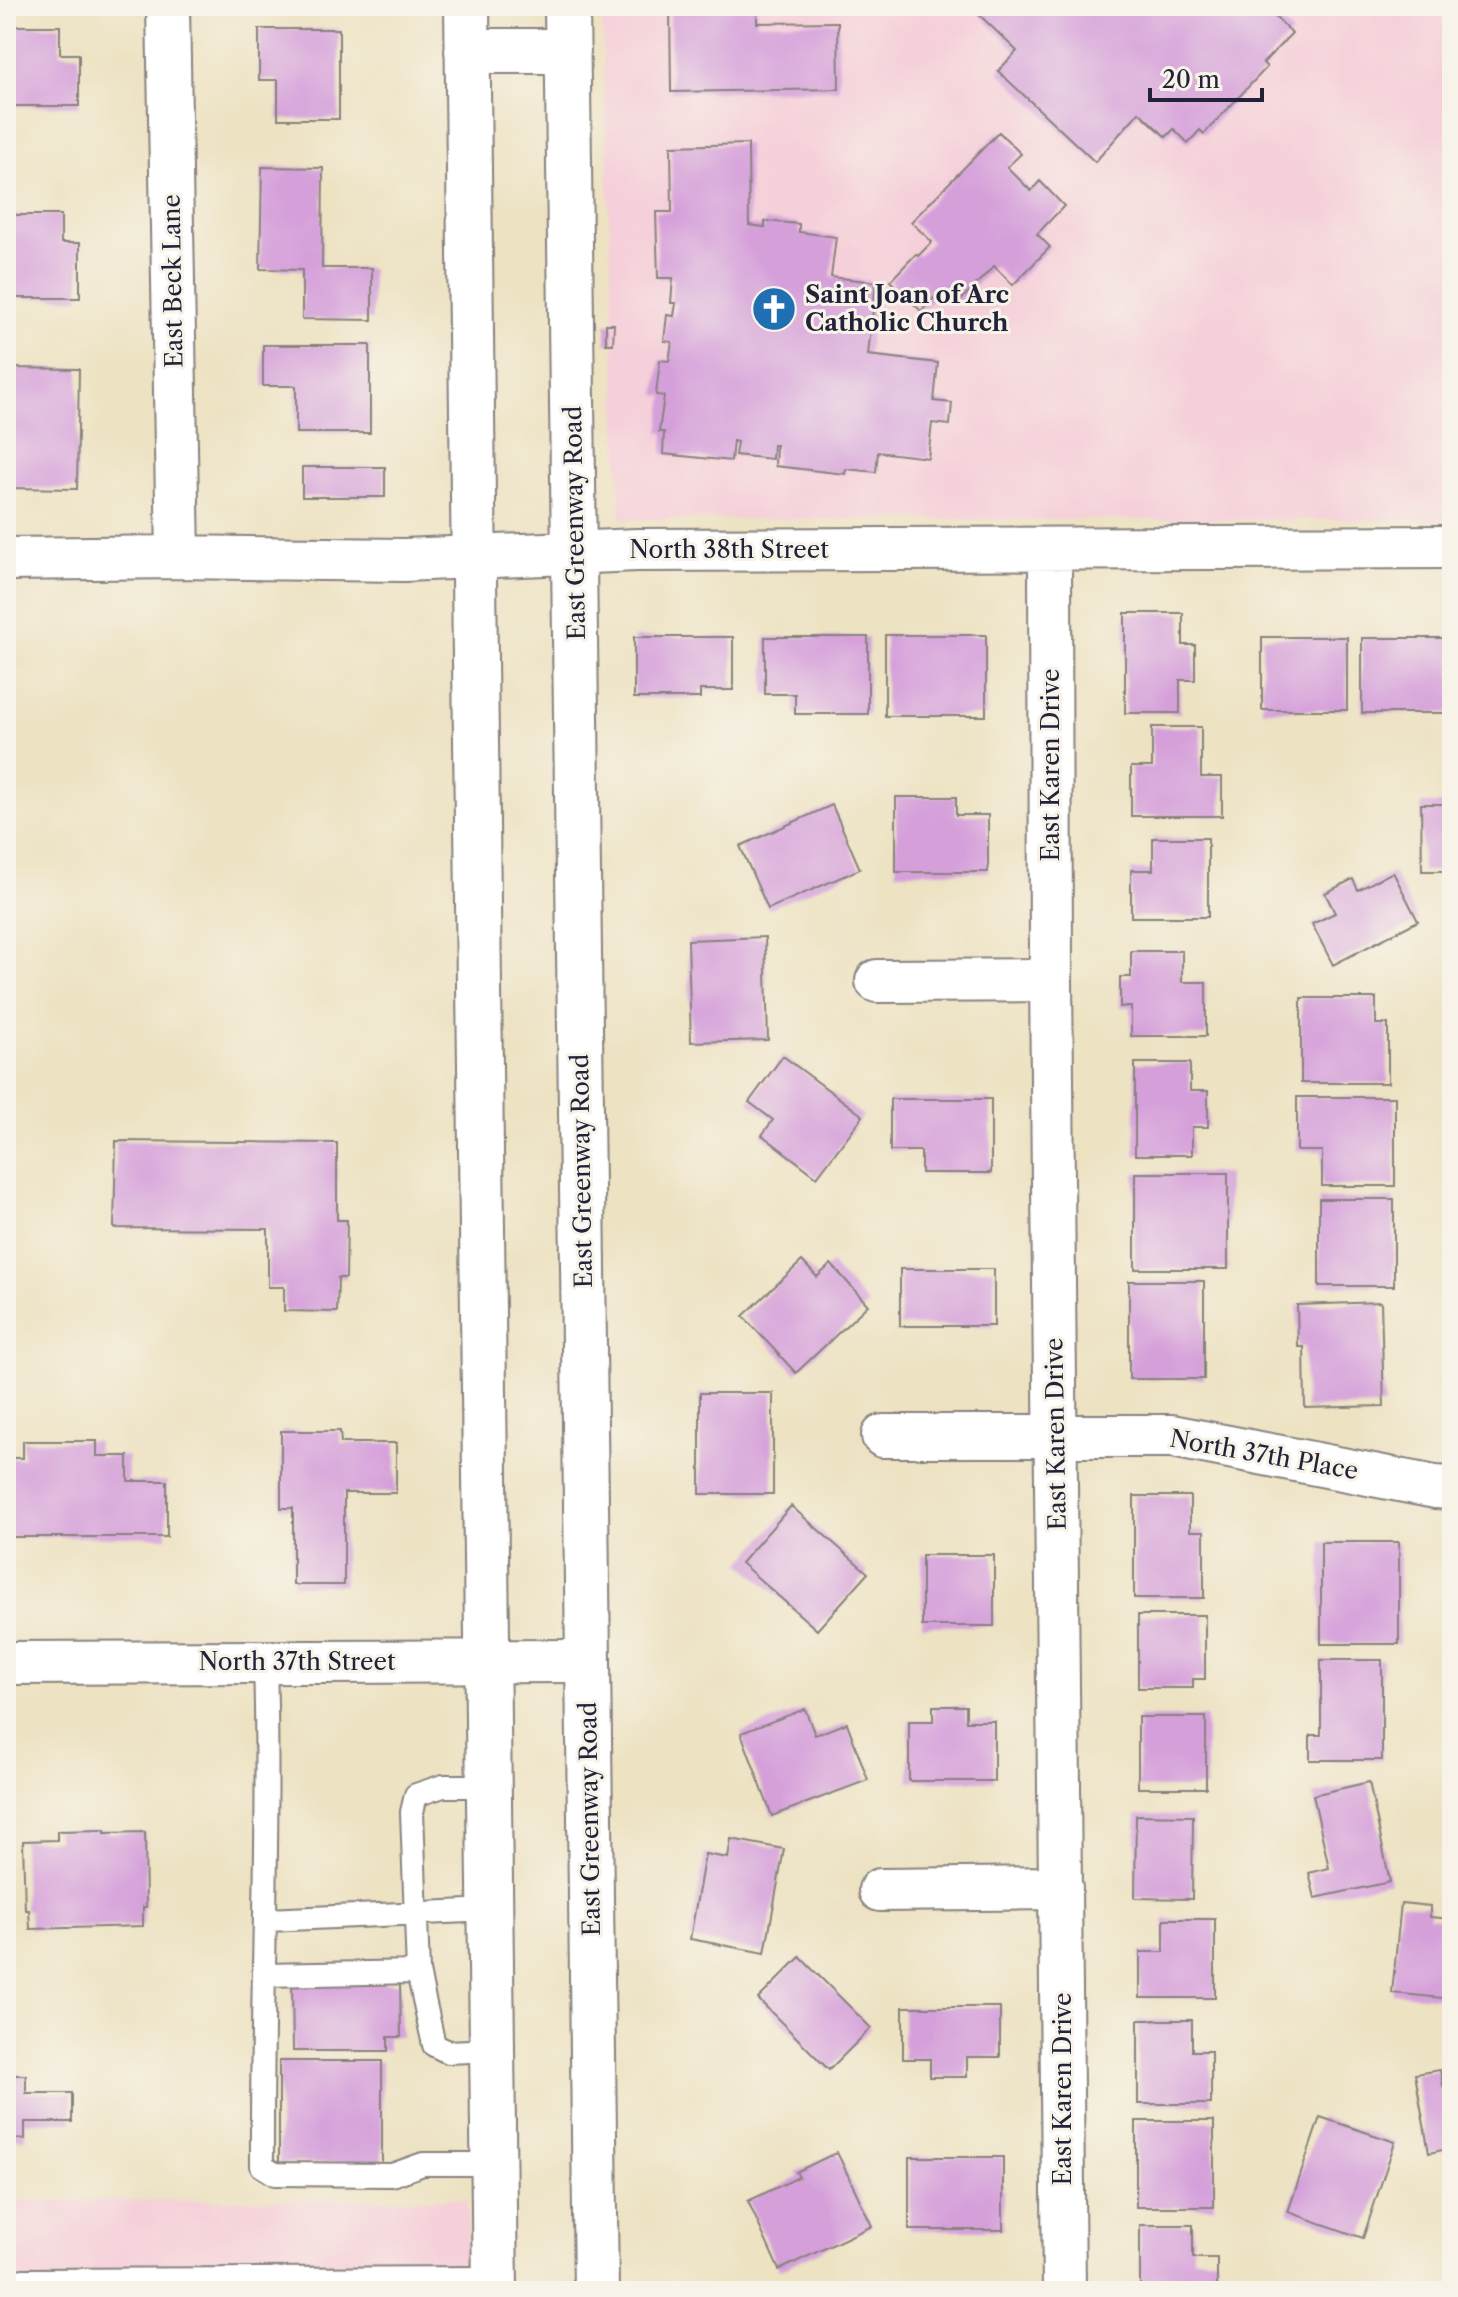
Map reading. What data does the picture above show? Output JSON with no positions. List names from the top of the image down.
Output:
{
  "streets": {
    "main road": ["East Greenway Road"],
    "street": [
      "East Beck Lane",
      "North 38th Street",
      "East Karen Drive",
      "North 37th Place",
      "North 37th Street"
    ]
  },
  "crossings": [
    ["East Beck Lane", "North 38th Street"],
    ["East Greenway Road", "North 38th Street"],
    ["East Greenway Road", "North 37th Street"],
    ["North 38th Street", "East Karen Drive"],
    ["East Karen Drive", "North 37th Place"]
  ],
  "places": {
    "church": ["Saint Joan of Arc Catholic Church"]
  },
  "scale_bar": "20 m"
}
